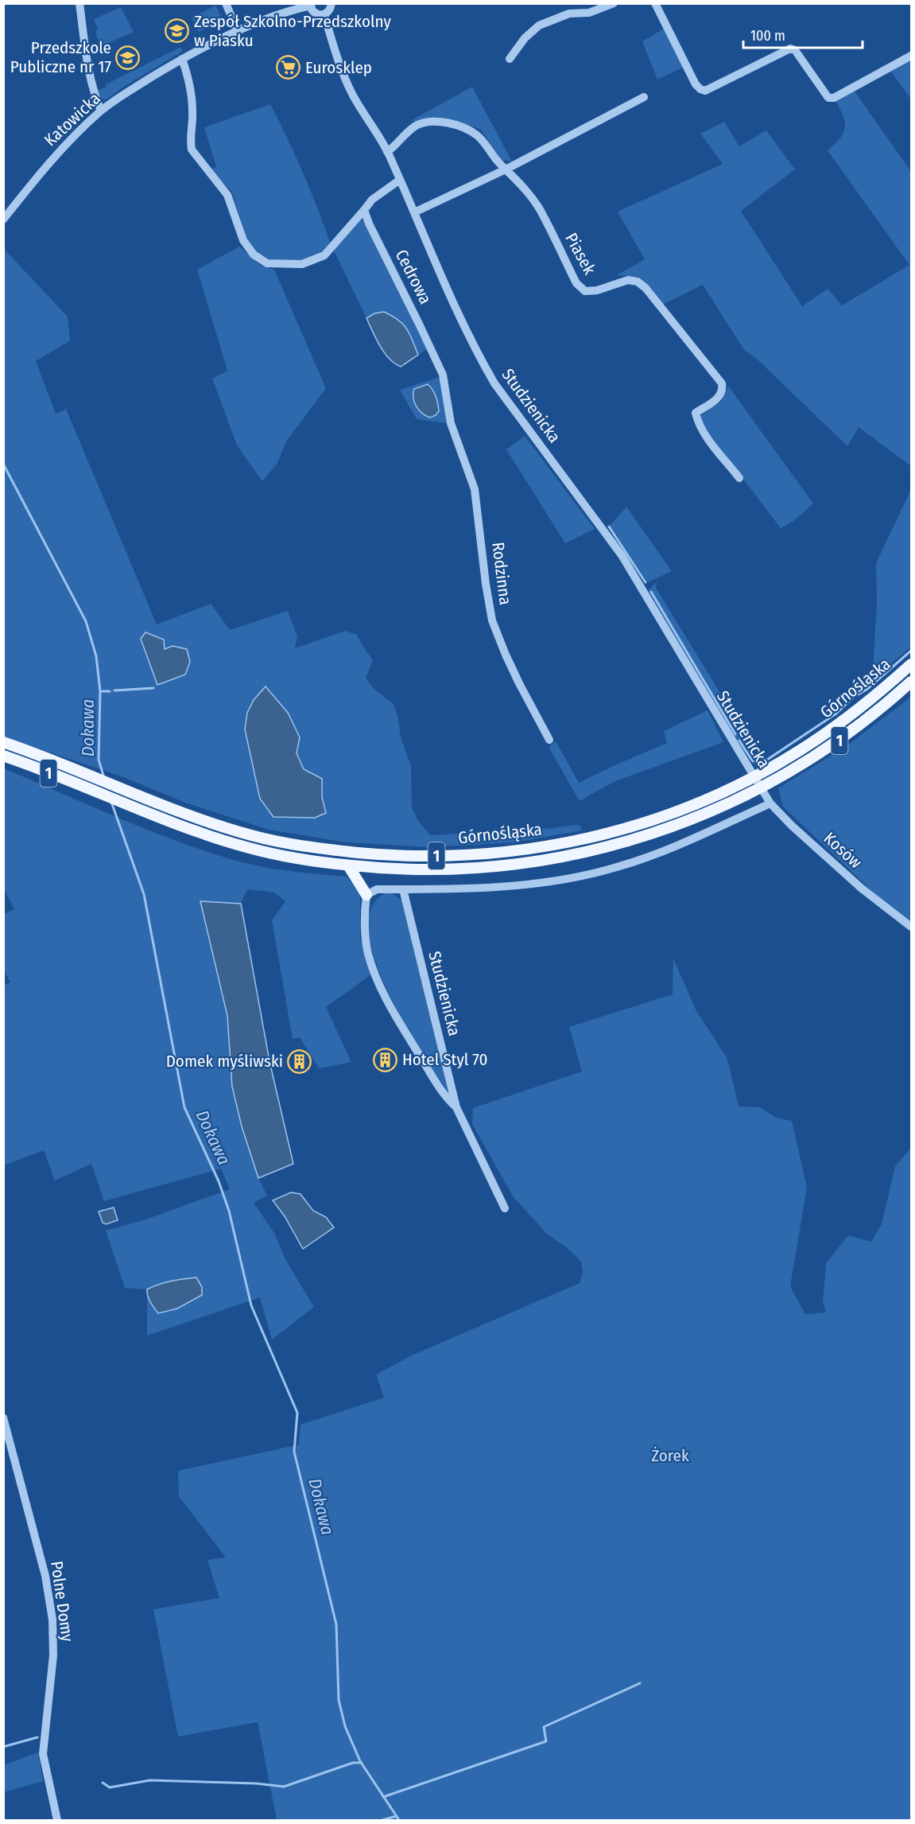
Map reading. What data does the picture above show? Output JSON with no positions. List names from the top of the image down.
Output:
{
  "streets": {
    "main road": ["Górnośląska", "1"],
    "street": [
      "Katowicka",
      "Piasek",
      "Cedrowa",
      "Studzienicka",
      "Rodzinna",
      "Kosów",
      "Polne Domy"
    ]
  },
  "crossings": [
    ["Piasek", "Studzienicka"],
    ["Cedrowa", "Rodzinna"],
    ["Studzienicka", "Górnośląska"],
    ["Studzienicka", "Kosów"],
    ["Górnośląska", "Kosów"]
  ],
  "water": ["Dokawa"],
  "parks": ["Żorek"],
  "places": {
    "school or university": ["Zespół Szkolno-Przedszkolny w Piasku", "Przedszkole Publiczne nr 17"],
    "supermarket": ["Eurosklep"],
    "building": ["Hotel Styl 70", "Domek myśliwski"]
  },
  "scale_bar": "100 m"
}
